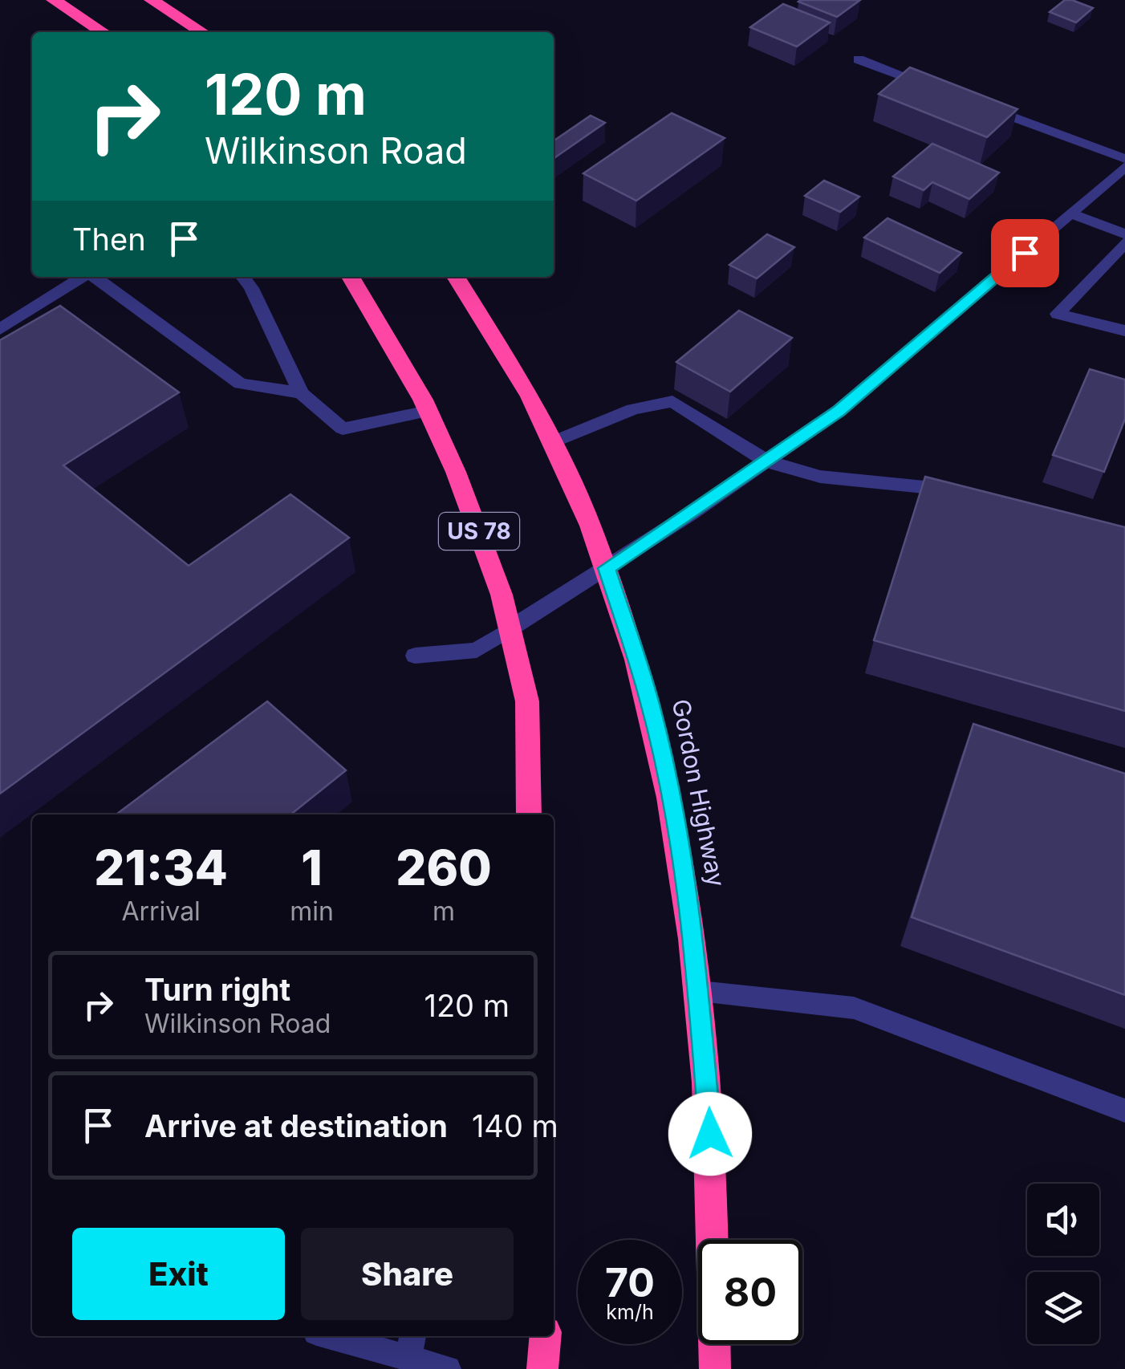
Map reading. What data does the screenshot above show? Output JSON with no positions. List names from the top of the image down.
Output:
{
  "streets": {
    "highway": ["US 78", "Gordon Highway"]
  },
  "page": {
    "turn": ["120 m", "Wilkinson Road"],
    "then": "Then",
    "eta": [
      "21:34",
      "Arrival",
      "1",
      "min",
      "260",
      "m"
    ],
    "list": [
      {
        "name": "Turn right",
        "note": "Wilkinson Road",
        "value": "120 m"
      },
      {
        "name": "Arrive at destination",
        "value": "140 m"
      }
    ],
    "buttons": ["Exit", "Share"],
    "speed": "70 km/h",
    "limit": "80"
  }
}
